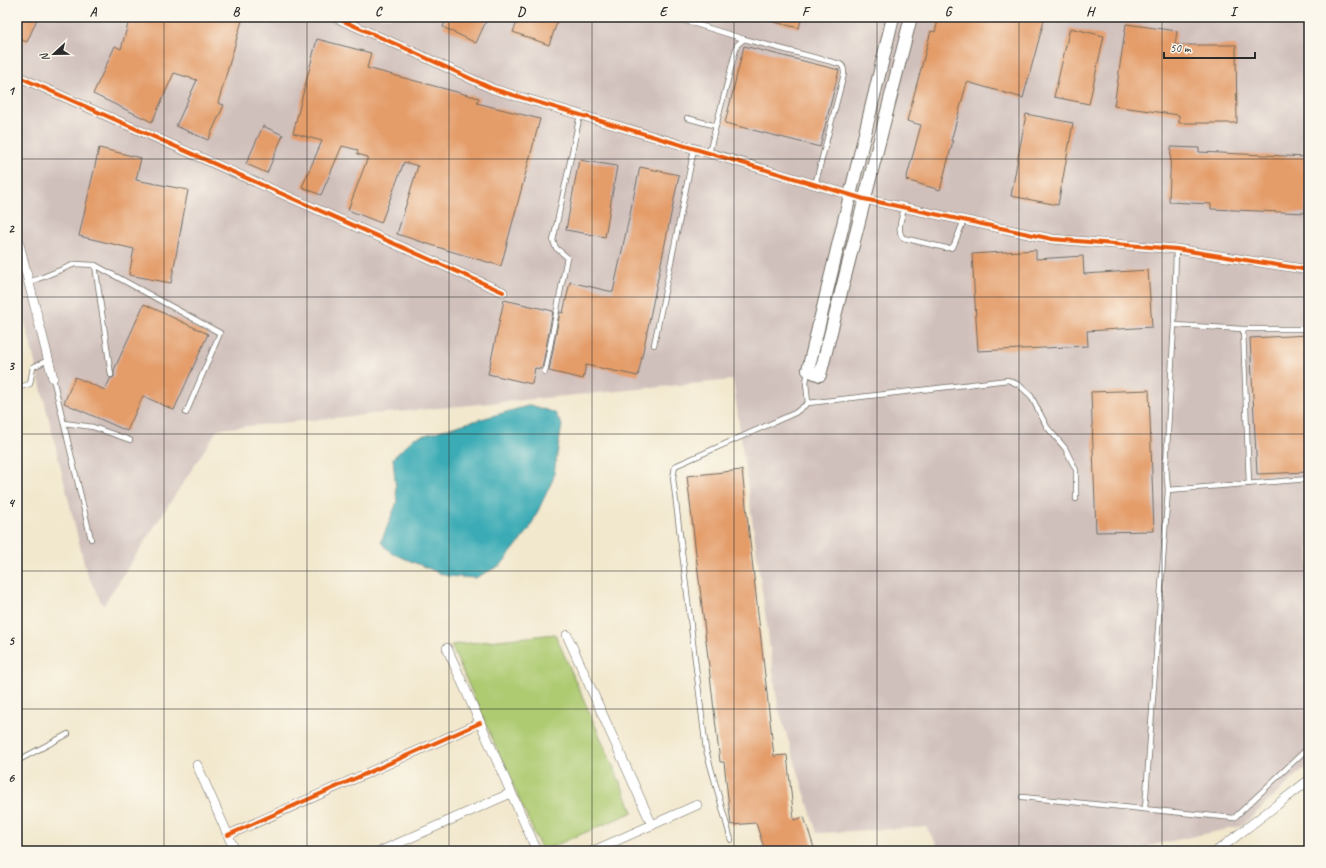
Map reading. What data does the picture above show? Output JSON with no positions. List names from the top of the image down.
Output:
{
  "scale_bar": "50 m",
  "north": "left",
  "grid": {
    "columns": [
      "A",
      "B",
      "C",
      "D",
      "E",
      "F",
      "G",
      "H",
      "I"
    ],
    "rows": [
      "1",
      "2",
      "3",
      "4",
      "5",
      "6"
    ]
  }
}
